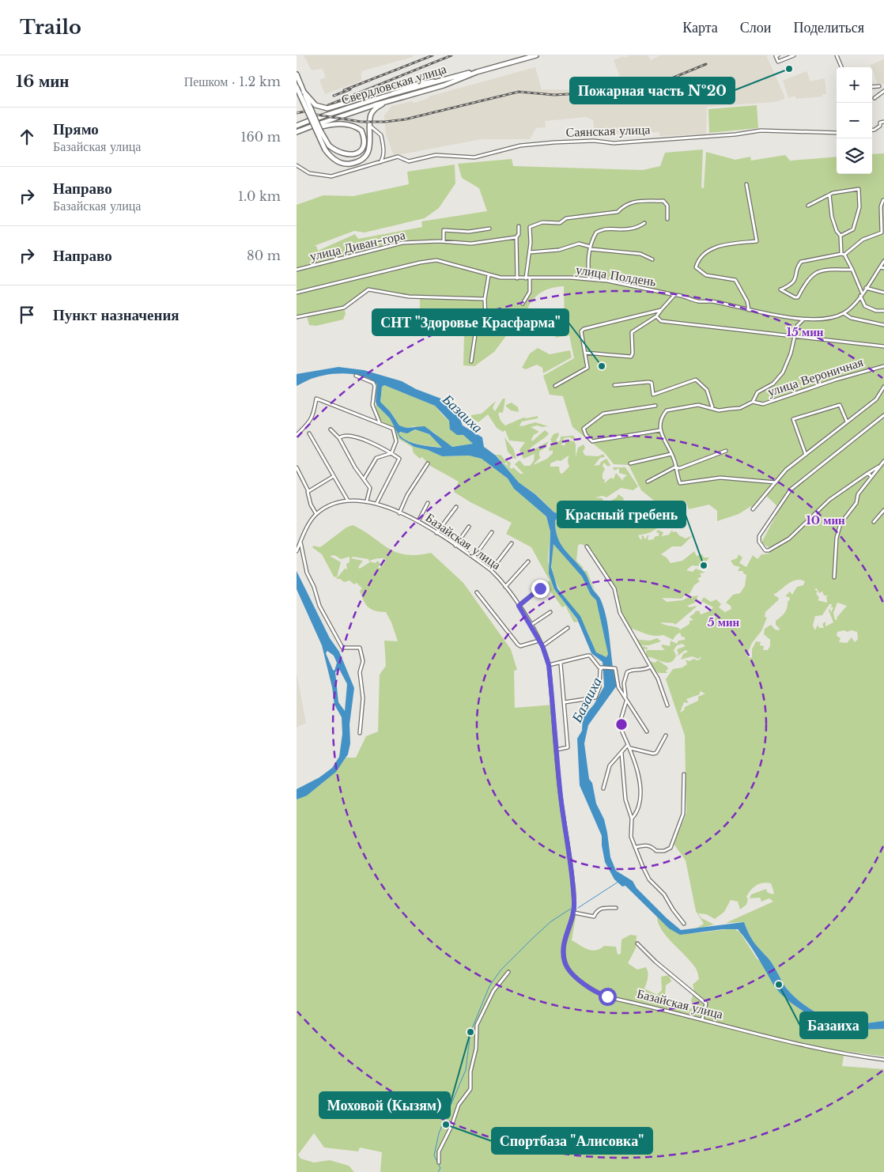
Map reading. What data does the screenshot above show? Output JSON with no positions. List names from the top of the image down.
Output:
{
  "streets": {
    "main road": ["Свердловская улица"],
    "street": [
      "Саянская улица",
      "улица Диван-гора",
      "улица Полдень",
      "улица Вероничная",
      "Базайская улица"
    ]
  },
  "water": ["Базаиха"],
  "places": [
    "Пожарная часть №20",
    "СНТ \"Здоровье Красфарма\"",
    "Красный гребень",
    "Базаиха",
    "Моховой (Кызям)",
    "Спортбаза \"Алисовка\""
  ],
  "page": {
    "header": "Trailo",
    "nav": ["Карта", "Слои", "Поделиться"],
    "heading": ["16 мин", "Пешком · 1.2 km"],
    "map_buttons": ["+", "−"],
    "list": [
      ["Прямо", "Базайская улица", "160 m"],
      ["Направо", "Базайская улица", "1.0 km"],
      ["Направо", "80 m"],
      "Пункт назначения"
    ]
  },
  "rings": ["15 мин", "10 мин", "5 мин"]
}
